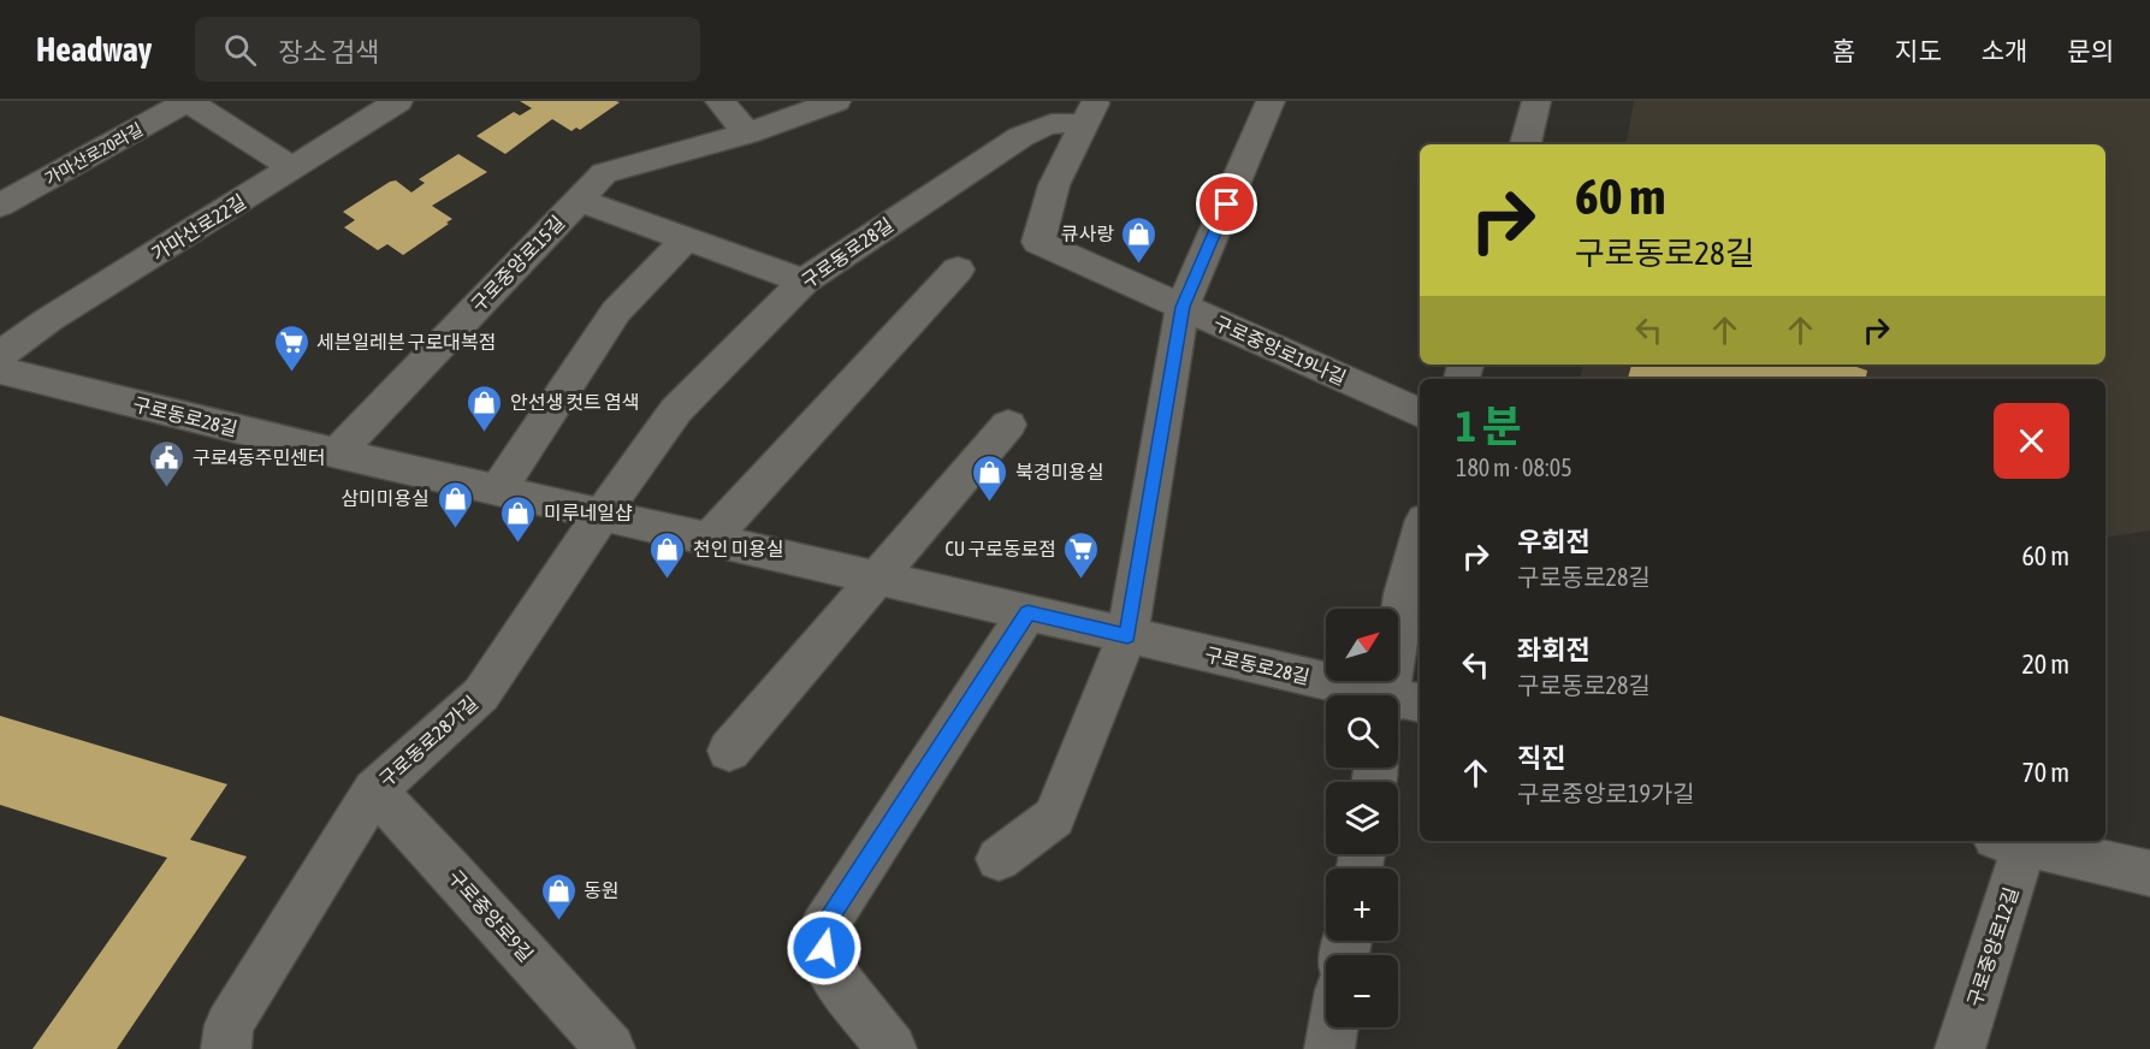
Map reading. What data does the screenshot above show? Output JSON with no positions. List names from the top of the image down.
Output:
{
  "streets": {
    "street": [
      "가마산로20라길",
      "가마산로22길",
      "구로동로28길",
      "구로중앙로15길",
      "구로중앙로19나길",
      "구로동로28가길",
      "구로중앙로9길",
      "구로중앙로12길"
    ]
  },
  "crossings": [
    ["가마산로20라길", "가마산로22길"],
    ["구로동로28길", "구로중앙로15길"],
    ["구로동로28길", "구로중앙로19나길"],
    ["구로동로28길", "구로동로28가길"],
    ["구로동로28가길", "구로중앙로9길"]
  ],
  "places": {
    "shop": [
      "큐사랑",
      "안선생 컷트 염색",
      "북경미용실",
      "삼미미용실",
      "미루네일샵",
      "천인 미용실",
      "동원"
    ],
    "supermarket": ["세븐일레븐 구로대복점", "CU 구로동로점"],
    "public building": ["구로4동주민센터"]
  },
  "north": "top right",
  "page": {
    "header": "Headway",
    "search": "장소 검색",
    "nav": [
      "홈",
      "지도",
      "소개",
      "문의"
    ],
    "turn": ["60 m", "구로동로28길"],
    "heading": ["1 분", "180 m · 08:05"],
    "list": [
      {
        "name": "우회전",
        "note": "구로동로28길",
        "value": "60 m"
      },
      {
        "name": "좌회전",
        "note": "구로동로28길",
        "value": "20 m"
      },
      {
        "name": "직진",
        "note": "구로중앙로19가길",
        "value": "70 m"
      }
    ],
    "map_buttons": ["+", "−"]
  }
}
